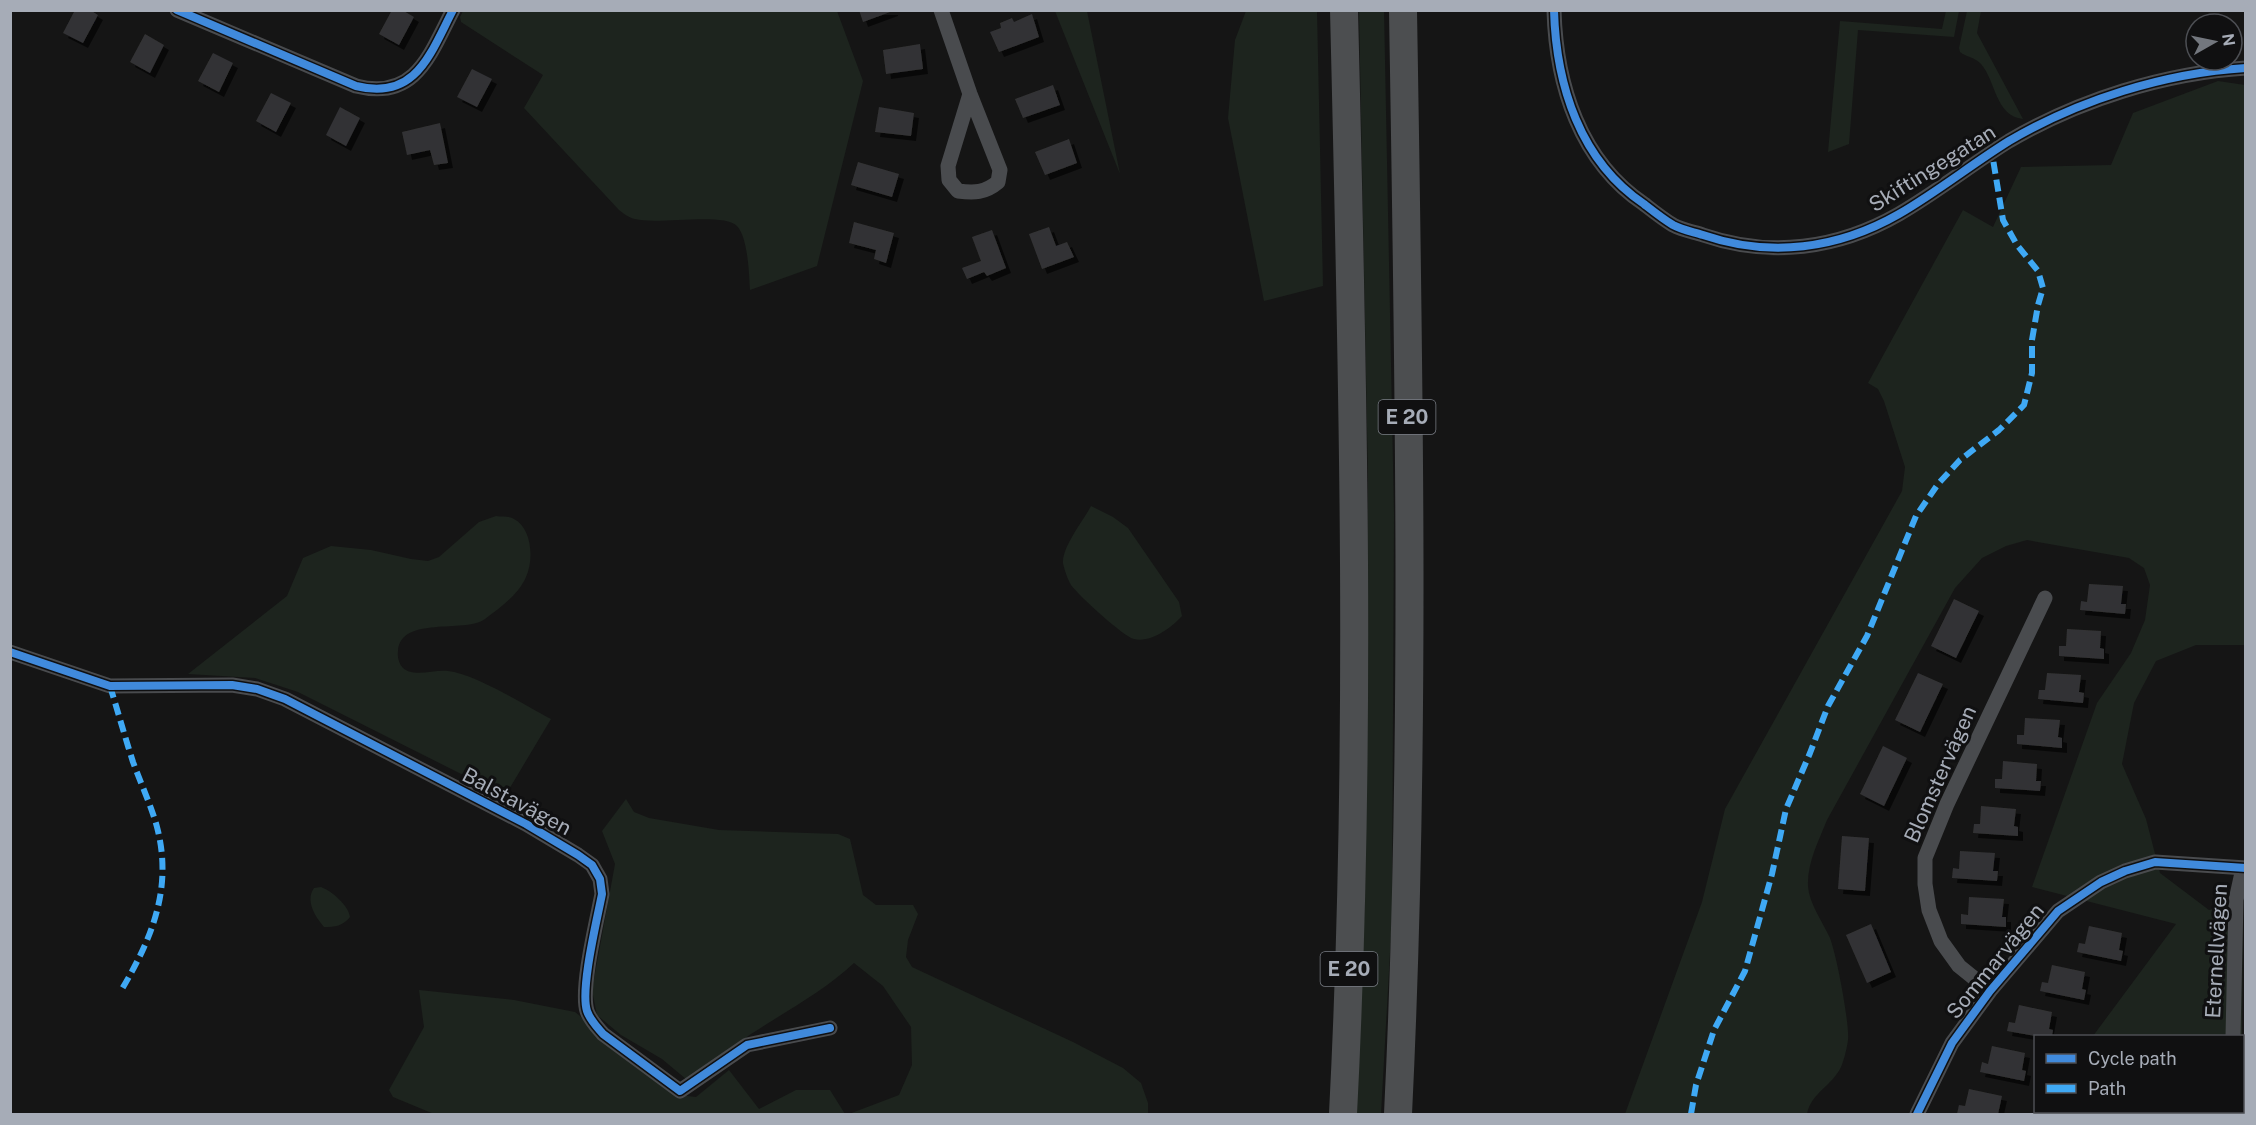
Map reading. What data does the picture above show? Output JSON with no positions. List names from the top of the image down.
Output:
{
  "streets": {
    "highway": ["E 20"],
    "street": [
      "Skiftingegatan",
      "Blomstervägen",
      "Balstavägen",
      "Eternellvägen",
      "Sommarvägen"
    ]
  },
  "crossings": [
    ["Blomstervägen", "Sommarvägen"],
    ["Eternellvägen", "Sommarvägen"]
  ],
  "legend": ["Cycle path", "Path"],
  "north": "right"
}
